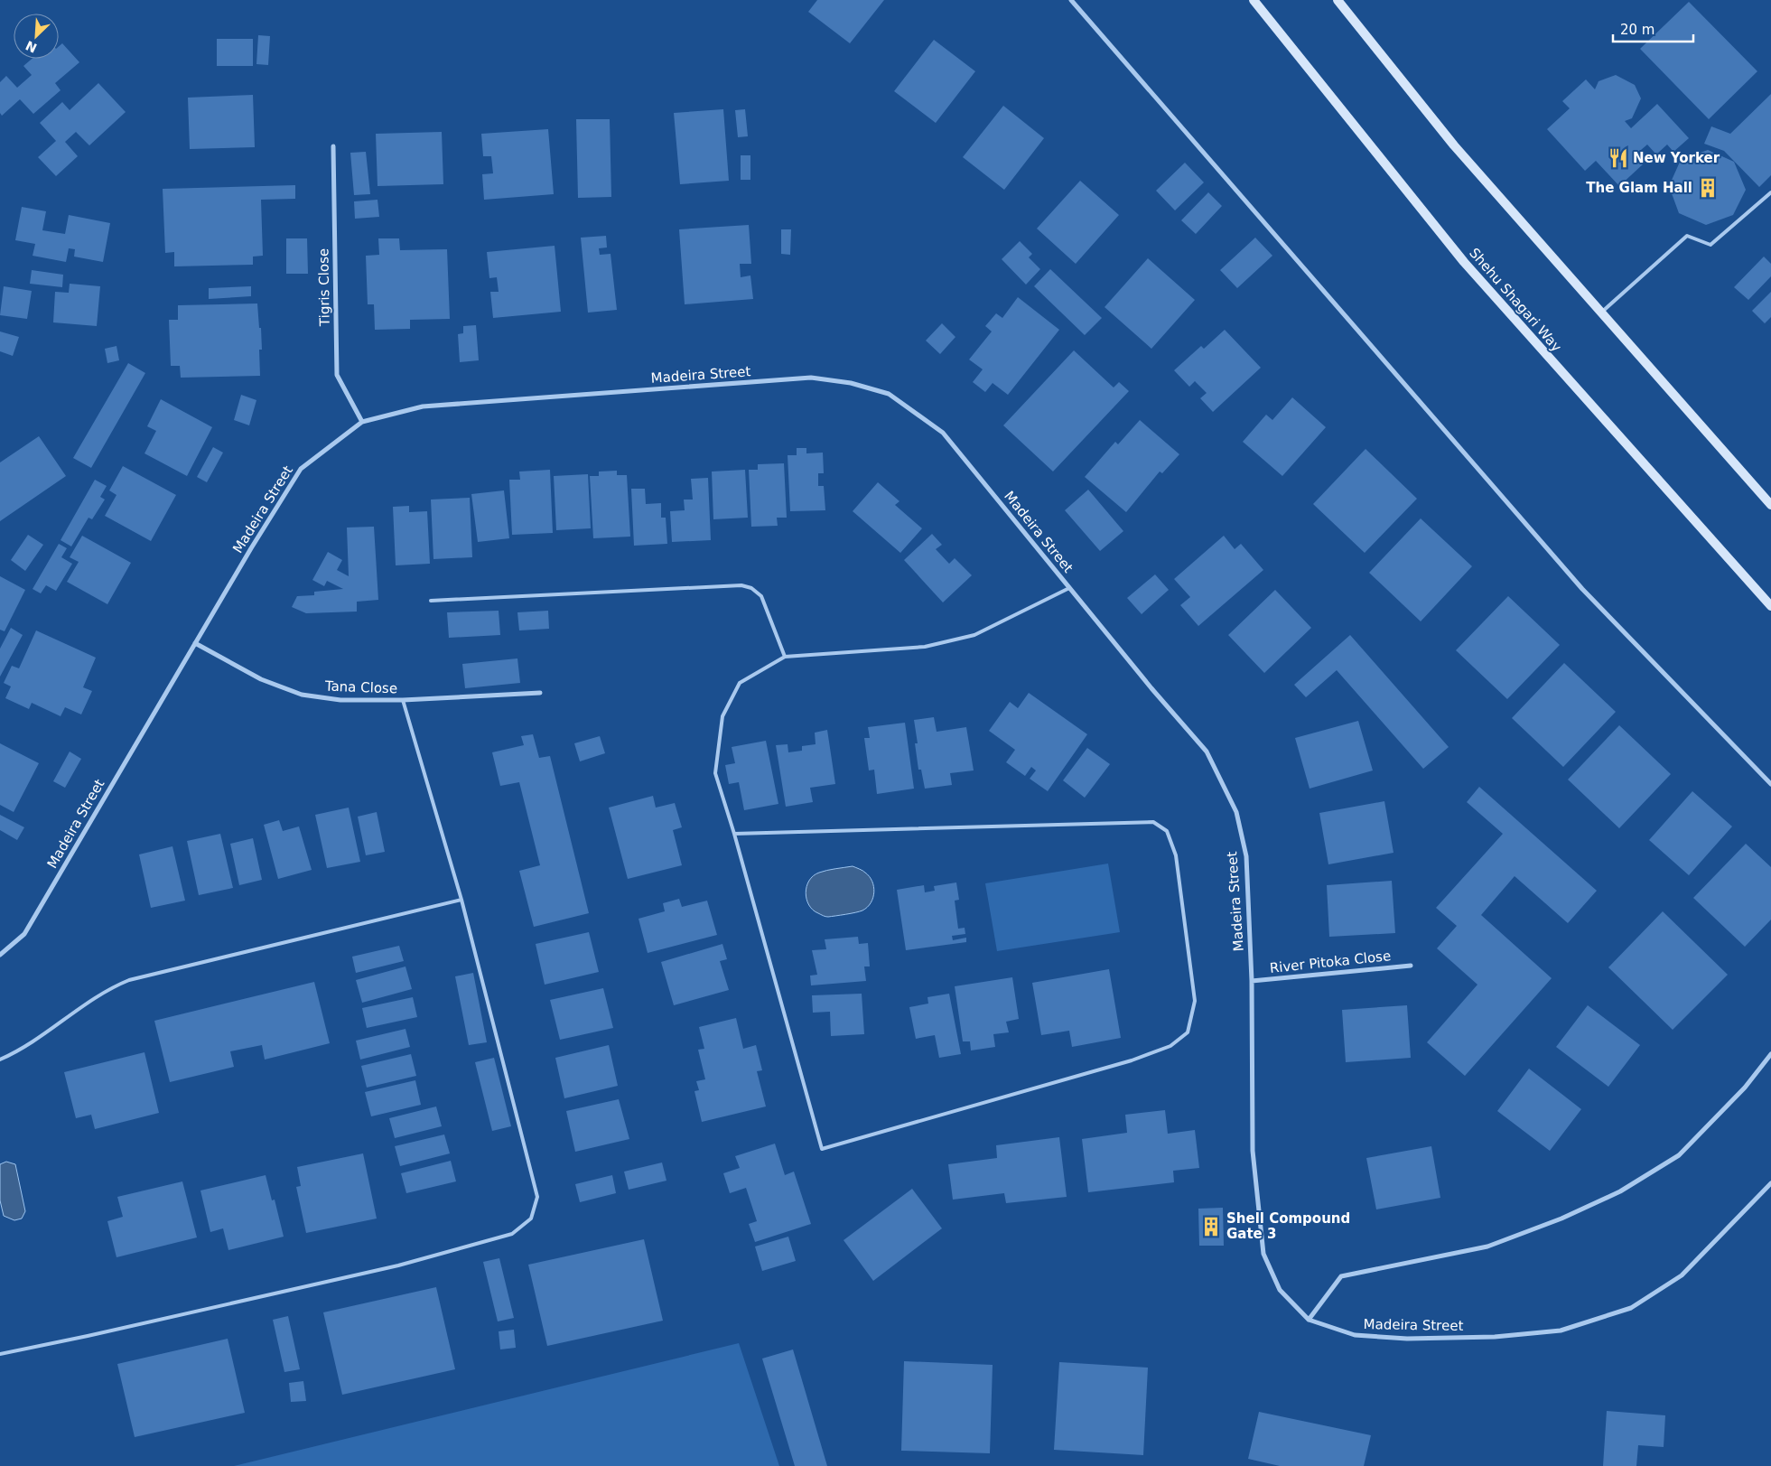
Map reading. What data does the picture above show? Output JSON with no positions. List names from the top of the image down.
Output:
{
  "streets": {
    "main road": ["Shehu Shagari Way"],
    "street": [
      "Tigris Close",
      "Madeira Street",
      "Tana Close",
      "River Pitoka Close"
    ]
  },
  "crossings": [
    ["Tigris Close", "Madeira Street"],
    ["Madeira Street", "Tana Close"],
    ["Madeira Street", "River Pitoka Close"]
  ],
  "places": {
    "restaurant": ["New Yorker"],
    "building": ["The Glam Hall", "Shell Compound Gate 3"]
  },
  "scale_bar": "20 m",
  "north": "bottom left"
}
